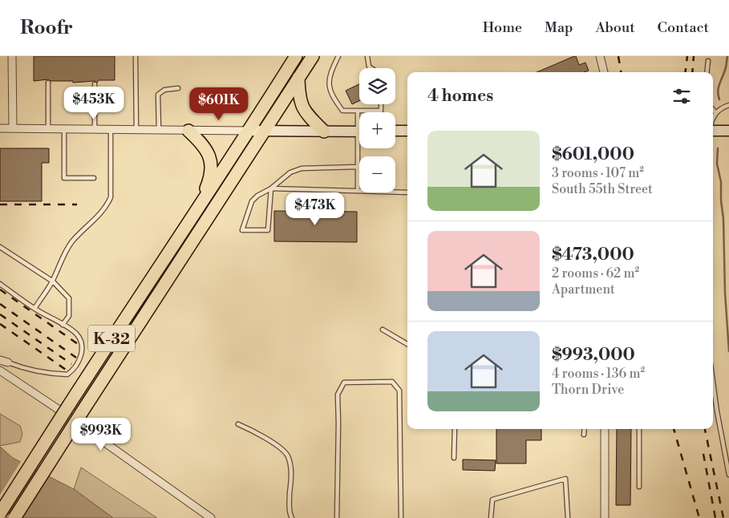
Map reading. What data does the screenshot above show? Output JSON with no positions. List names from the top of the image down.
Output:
{
  "streets": {
    "main road": ["K-32"]
  },
  "page": {
    "header": "Roofr",
    "nav": [
      "Home",
      "Map",
      "About",
      "Contact"
    ],
    "map_buttons": ["+", "−"],
    "heading": "4 homes",
    "price": [
      "$453K",
      "$601K",
      "$473K",
      "$993K"
    ],
    "list": [
      {
        "name": "$601,000",
        "note": "3 rooms · 107 m² · South 55th Street"
      },
      {
        "name": "$473,000",
        "note": "2 rooms · 62 m² · Apartment"
      },
      {
        "name": "$993,000",
        "note": "4 rooms · 136 m² · Thorn Drive"
      }
    ]
  }
}
